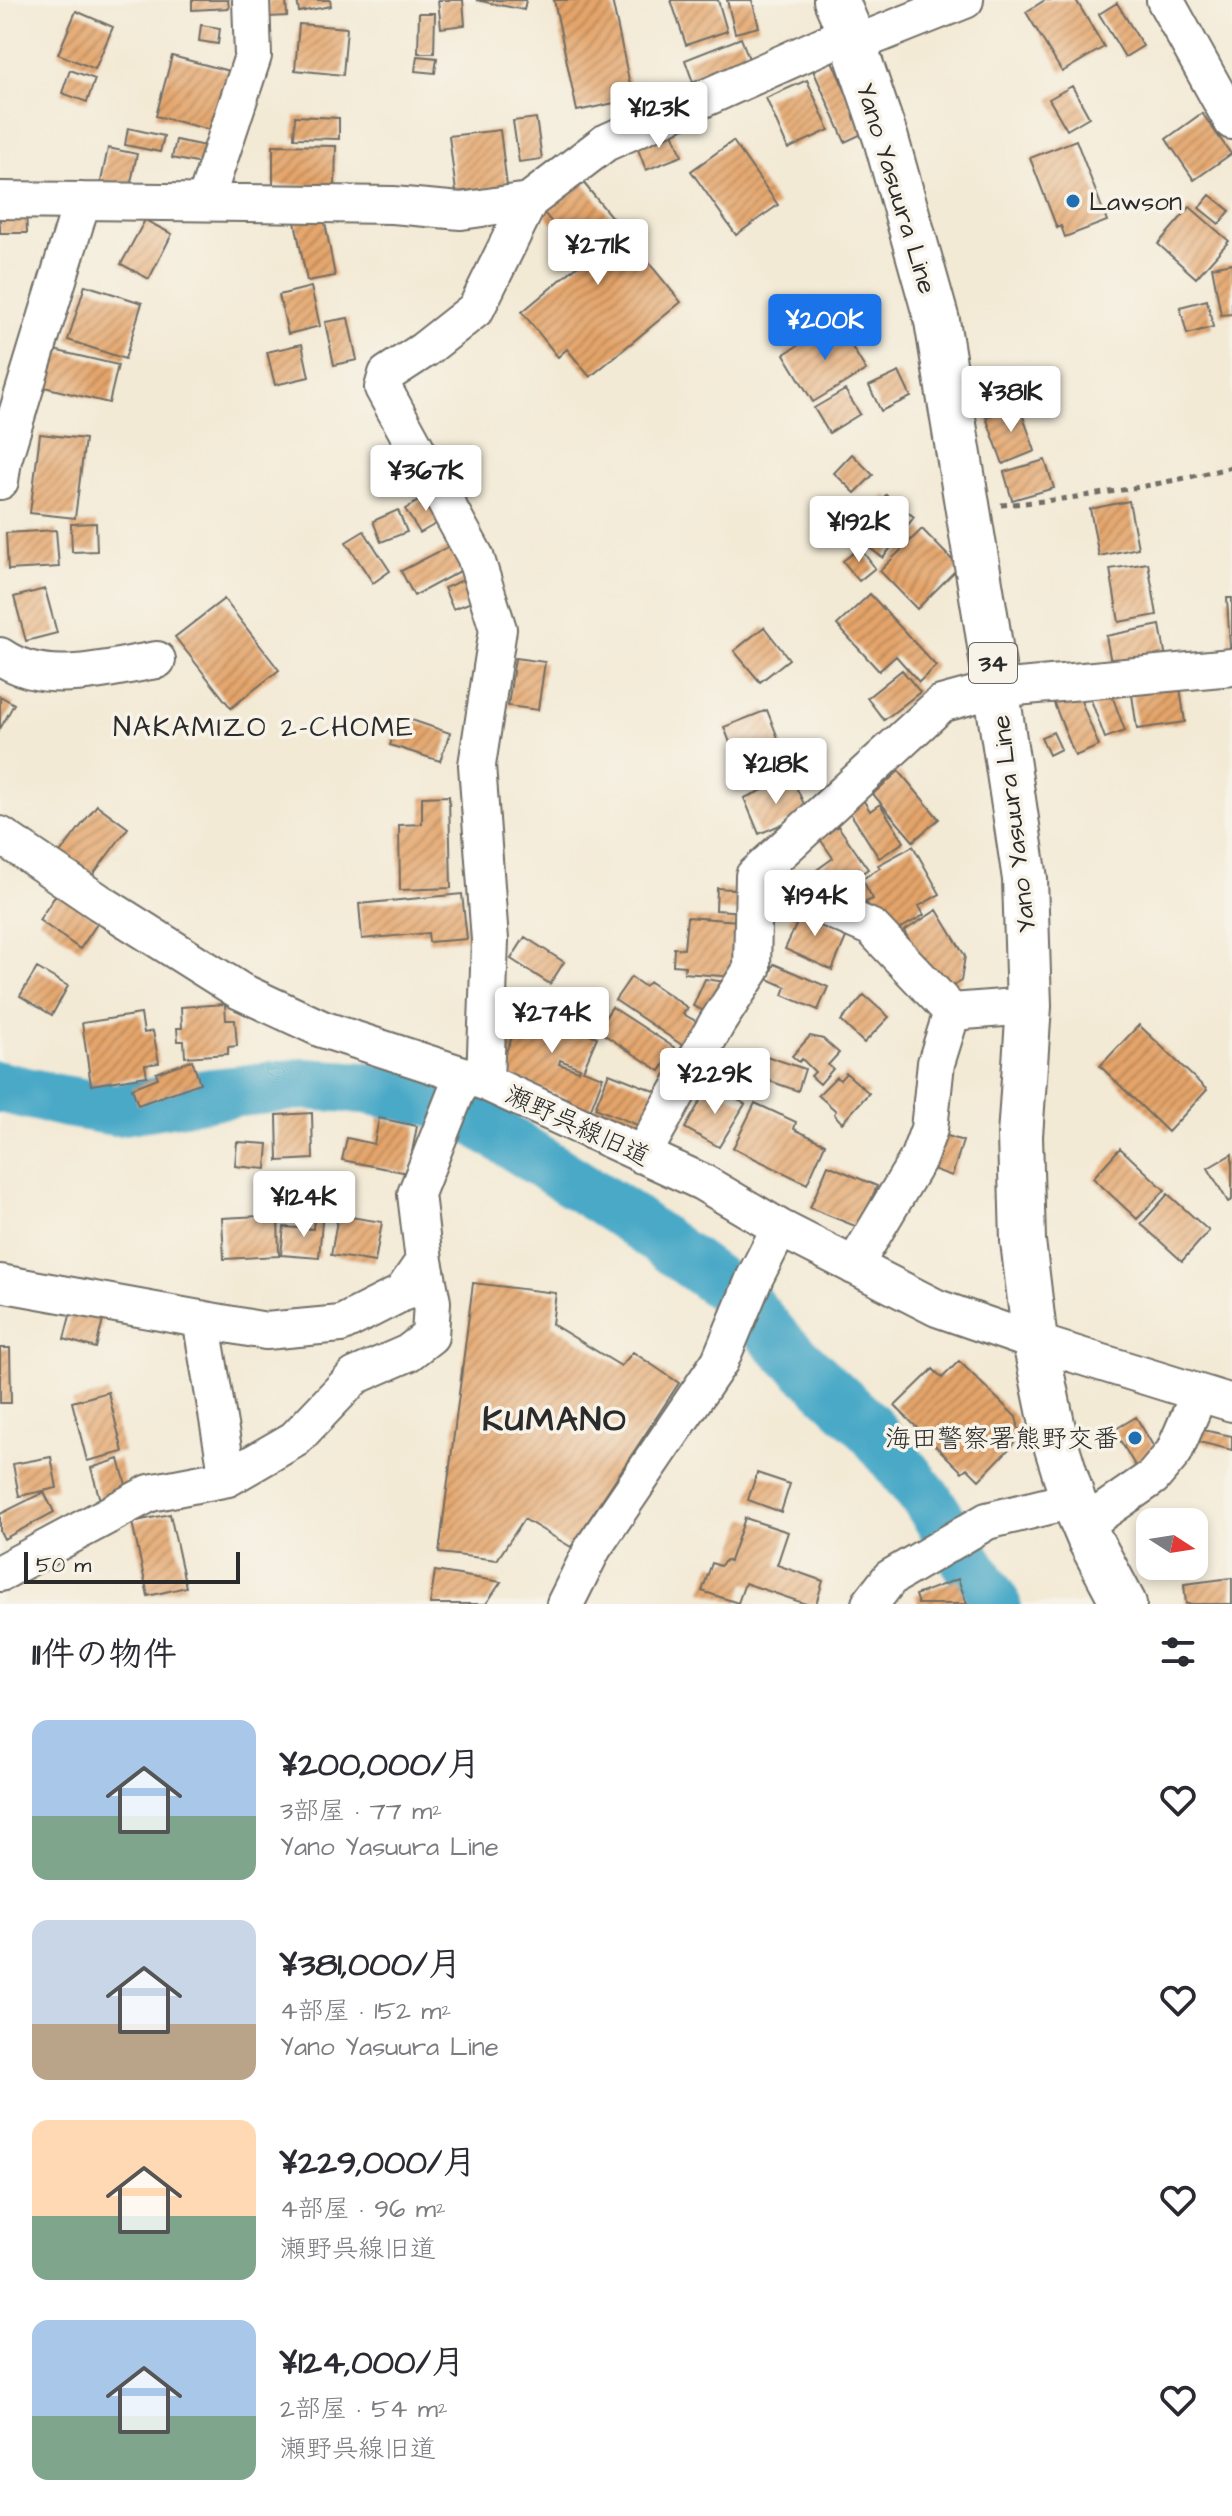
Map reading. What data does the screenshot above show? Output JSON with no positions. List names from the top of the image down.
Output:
{
  "streets": {
    "main road": ["Yano Yasuura Line", "34"],
    "street": ["瀬野呉線旧道"]
  },
  "crossings": [
    ["Yano Yasuura Line", "瀬野呉線旧道"]
  ],
  "districts": ["NAKAMIZO 2-CHOME", "KUMANO"],
  "places": ["Lawson", "海田警察署熊野交番"],
  "scale_bar": "50 m",
  "north": "right",
  "page": {
    "price": [
      "¥123K",
      "¥271K",
      "¥200K",
      "¥381K",
      "¥367K",
      "¥192K",
      "¥218K",
      "¥194K",
      "¥274K",
      "¥229K",
      "¥124K"
    ],
    "scale": "50 m",
    "heading": "11件の物件",
    "list": [
      {
        "name": "¥200,000/月",
        "note": "3部屋 · 77 m² · Yano Yasuura Line"
      },
      {
        "name": "¥381,000/月",
        "note": "4部屋 · 152 m² · Yano Yasuura Line"
      },
      {
        "name": "¥229,000/月",
        "note": "4部屋 · 96 m² · 瀬野呉線旧道"
      },
      {
        "name": "¥124,000/月",
        "note": "2部屋 · 54 m² · 瀬野呉線旧道"
      }
    ]
  }
}
